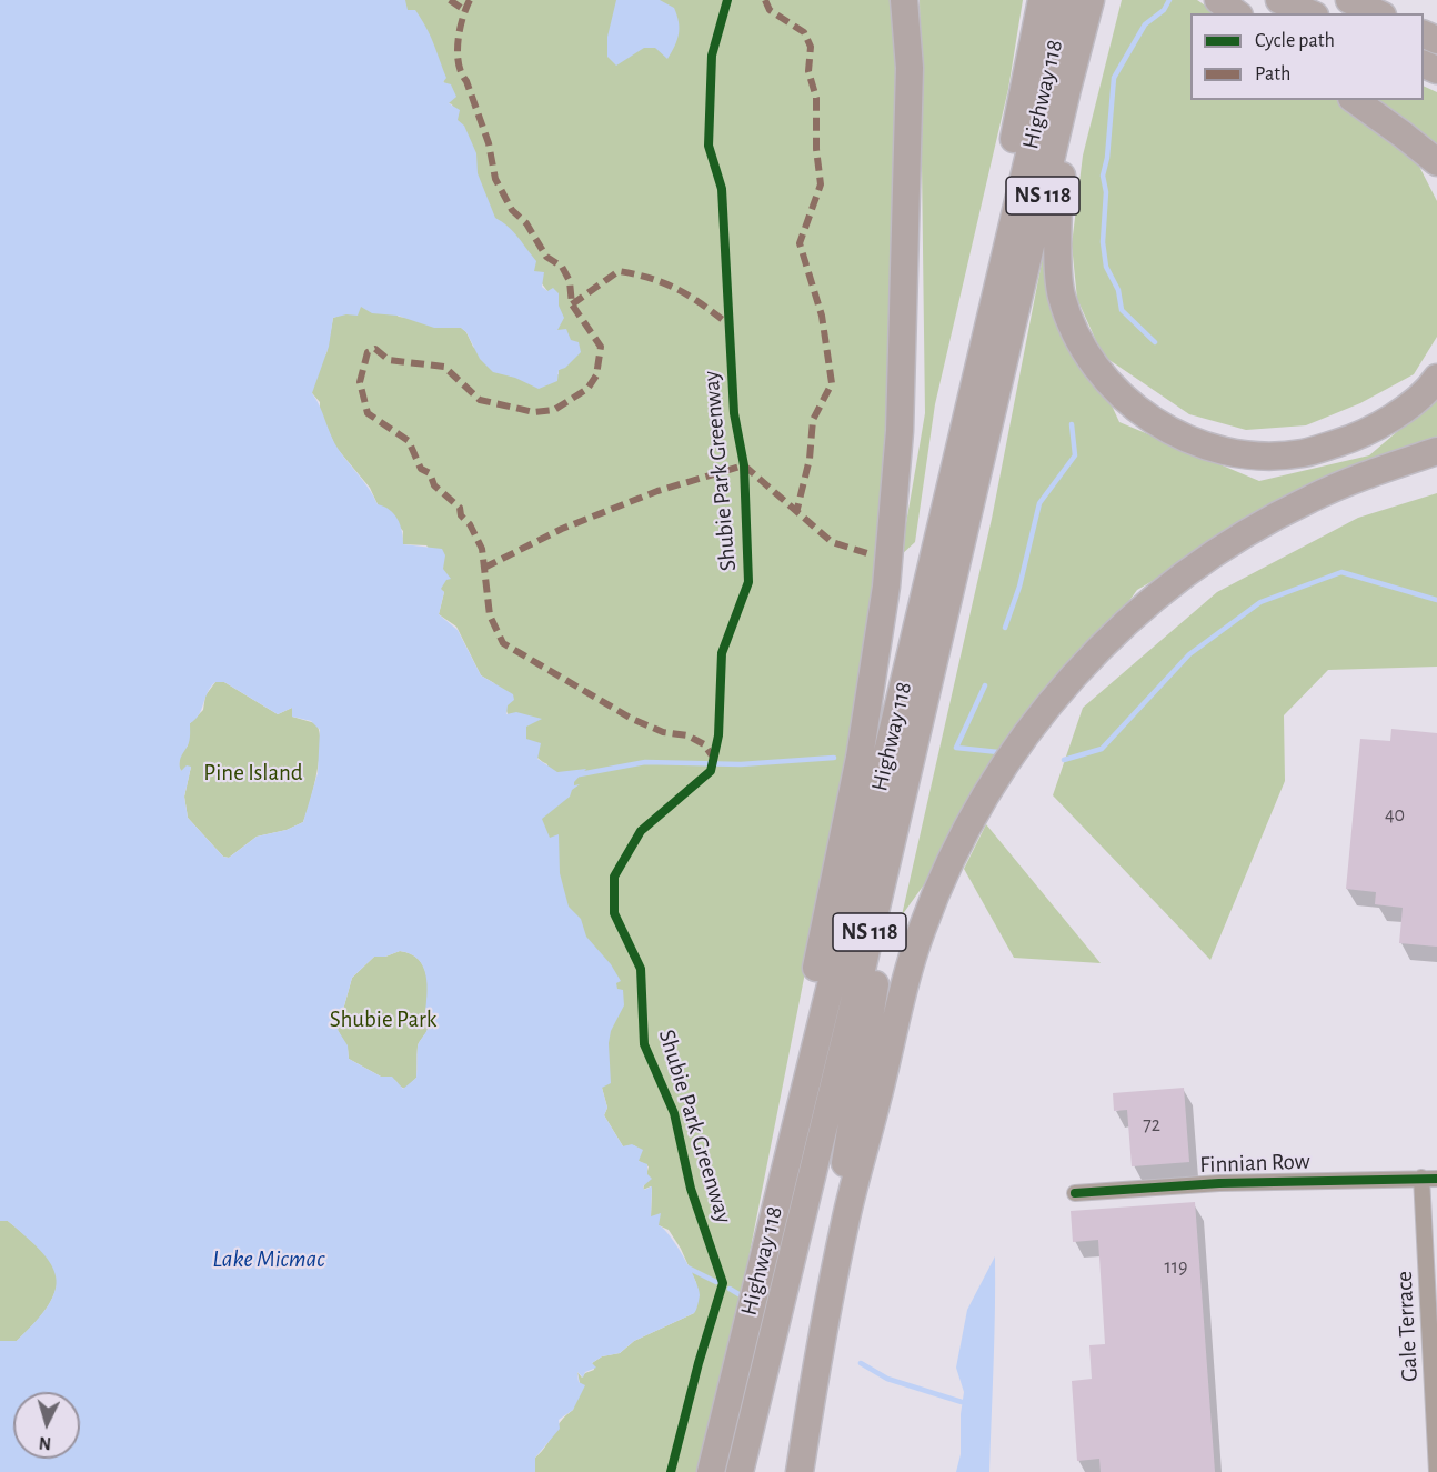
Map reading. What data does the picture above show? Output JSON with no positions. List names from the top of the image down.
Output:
{
  "streets": {
    "highway": ["Highway 118", "NS 118"],
    "street": ["Finnian Row", "Gale Terrace"],
    "cycle path": ["Shubie Park Greenway"]
  },
  "crossings": [
    ["Finnian Row", "Gale Terrace"]
  ],
  "water": ["Lake Micmac"],
  "parks": ["Pine Island", "Shubie Park"],
  "house_numbers": ["40", "72", "119"],
  "legend": ["Cycle path", "Path"],
  "north": "bottom"
}
